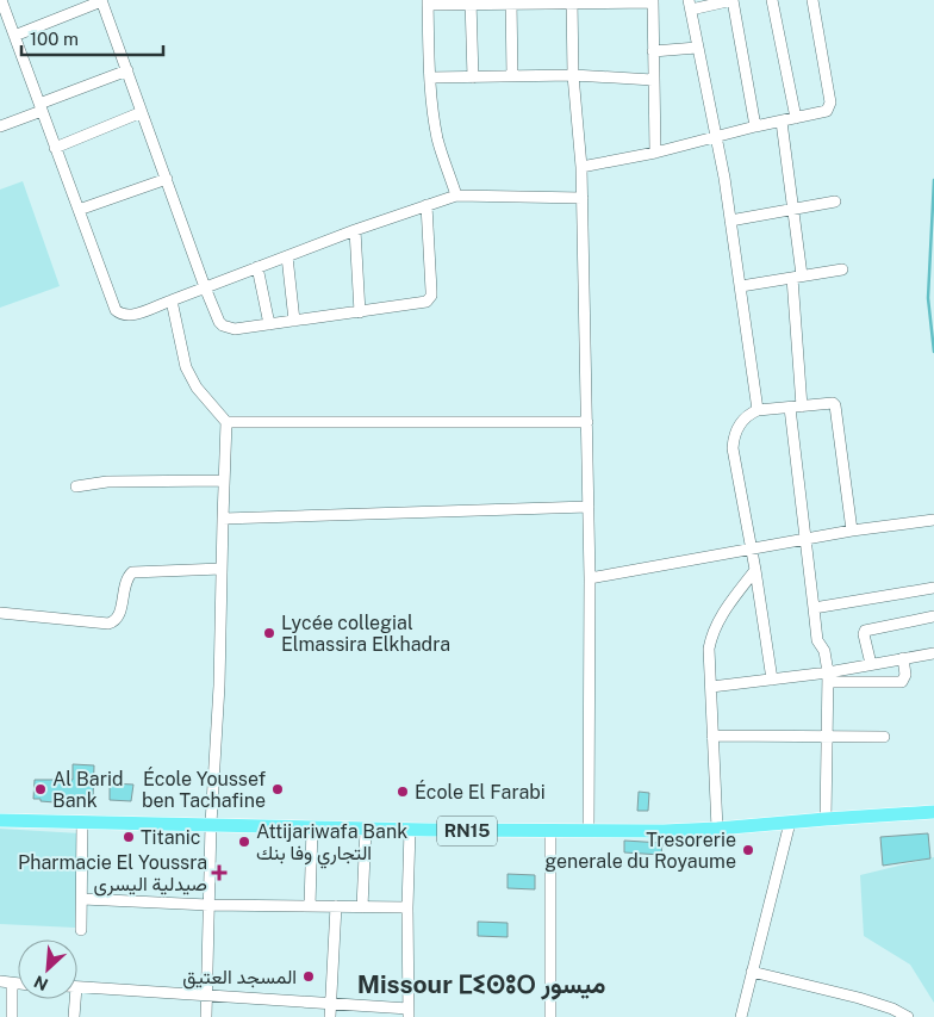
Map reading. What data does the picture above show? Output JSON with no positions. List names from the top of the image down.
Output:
{
  "streets": {
    "main road": ["RN15"]
  },
  "districts": ["Missour ⵎⵉⵙⵓⵔ ميسور"],
  "places": {
    "other": [
      "Lycée collegial Elmassira Elkhadra",
      "Al Barid Bank",
      "École Youssef ben Tachafine",
      "École El Farabi",
      "Titanic",
      "Attijariwafa Bank التجاري وفا بنك",
      "Tresorerie generale du Royaume",
      "المسجد العتيق"
    ],
    "health": ["Pharmacie El Youssra صيدلية اليسرى"]
  },
  "scale_bar": "100 m",
  "north": "bottom left"
}
